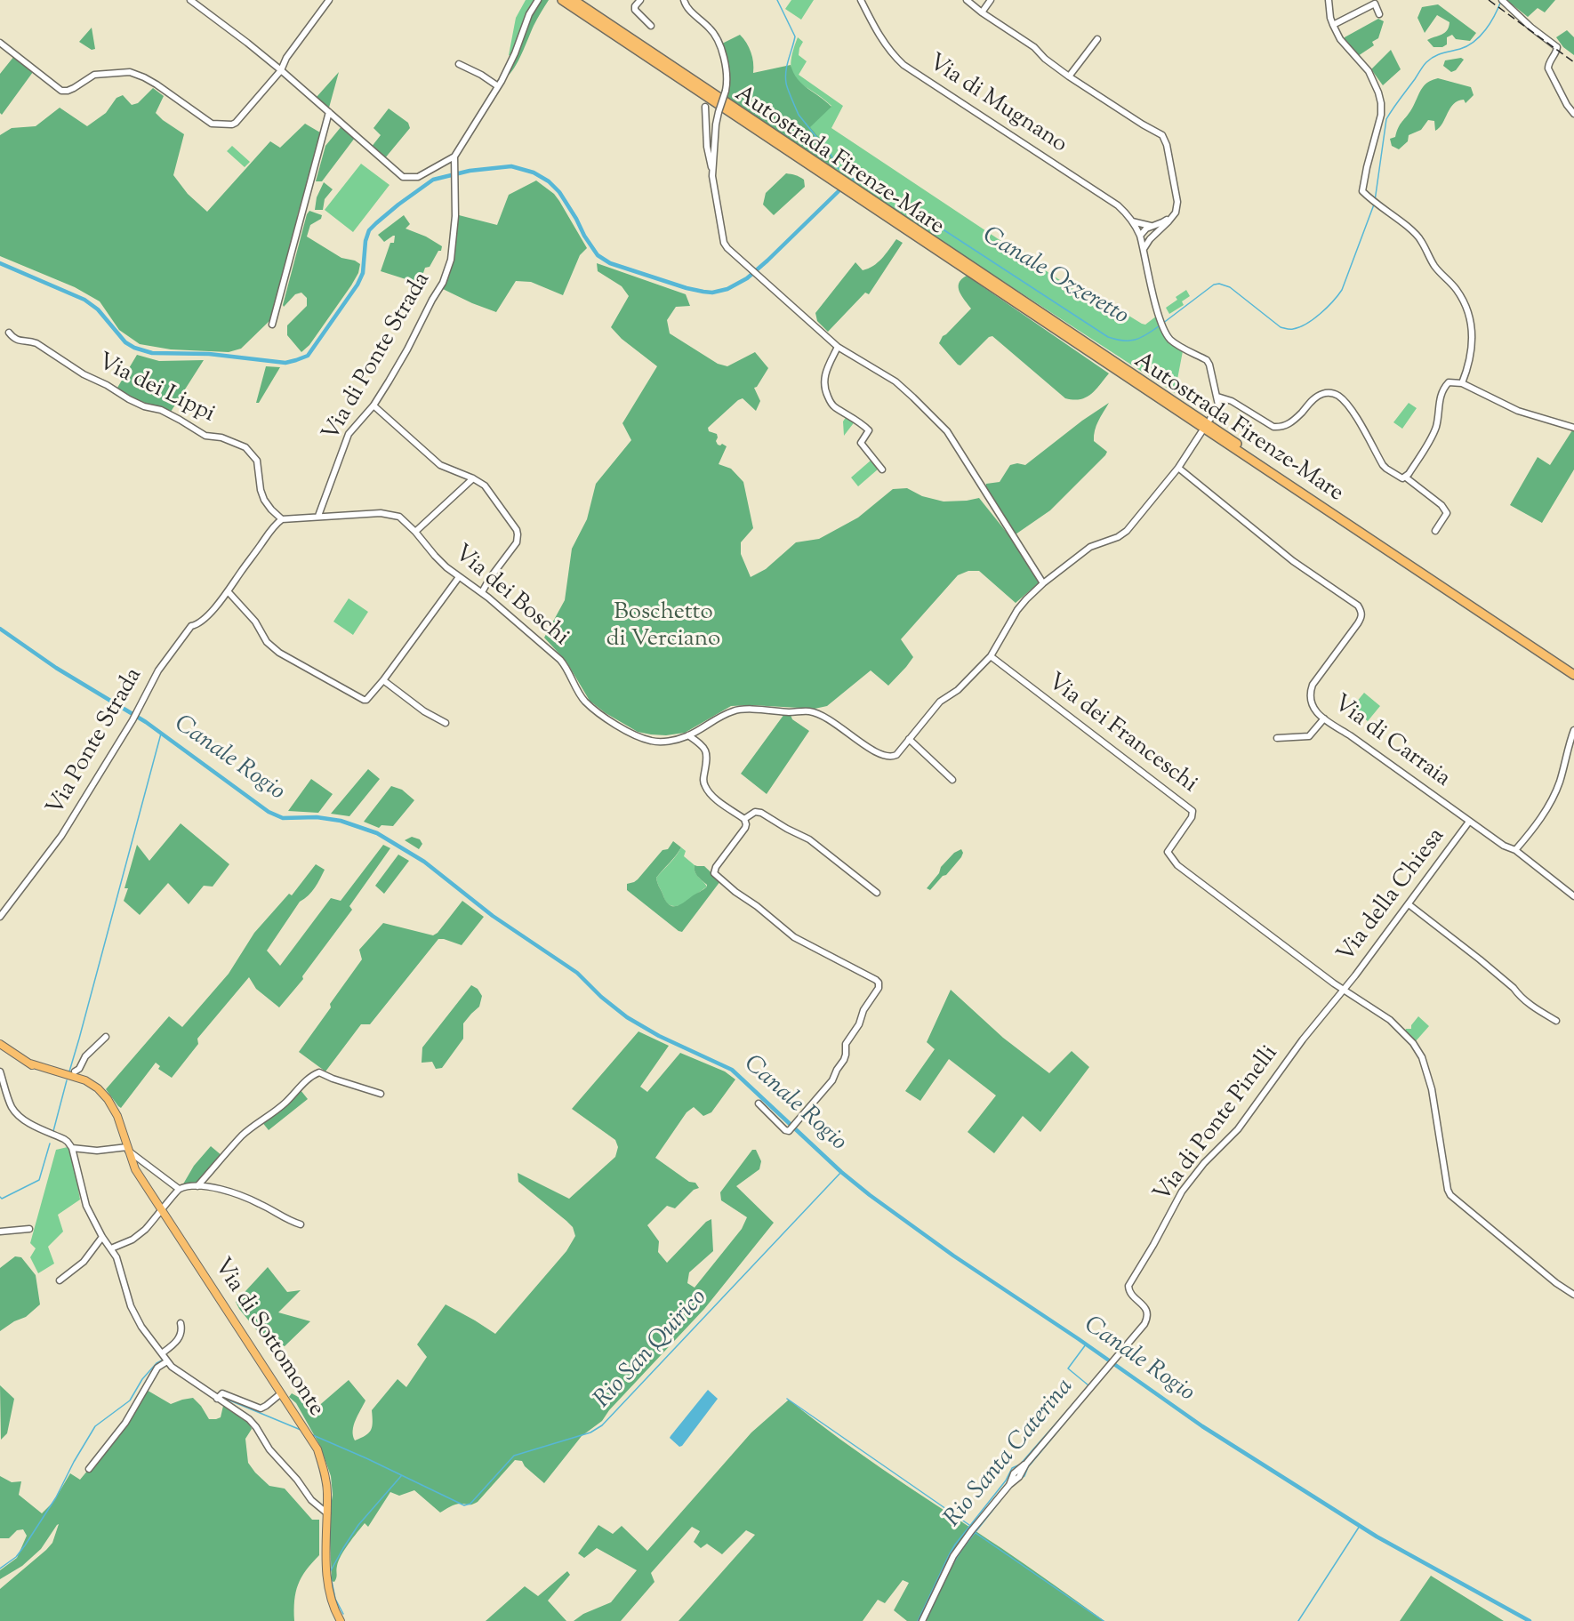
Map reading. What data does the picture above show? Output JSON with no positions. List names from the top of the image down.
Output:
{
  "streets": {
    "highway": ["Autostrada Firenze-Mare"],
    "main road": ["Via di Sottomonte"],
    "street": [
      "Via di Mugnano",
      "Via di Ponte Strada",
      "Via dei Lippi",
      "Via dei Boschi",
      "Via dei Franceschi",
      "Via Ponte Strada",
      "Via di Carraia",
      "Via della Chiesa",
      "Via di Ponte Pinelli"
    ]
  },
  "crossings": [
    ["Via di Ponte Strada", "Via dei Boschi"],
    ["Via dei Boschi", "Via dei Franceschi"],
    ["Via dei Boschi", "Via di Carraia"],
    ["Via dei Franceschi", "Via della Chiesa"],
    ["Via dei Franceschi", "Via di Ponte Pinelli"],
    ["Via di Carraia", "Via della Chiesa"],
    ["Via della Chiesa", "Via di Ponte Pinelli"]
  ],
  "water": [
    "Canale Ozzeretto",
    "Canale Rogio",
    "Rio San Quirico",
    "Rio Santa Caterina"
  ],
  "parks": ["Boschetto di Verciano"]
}
